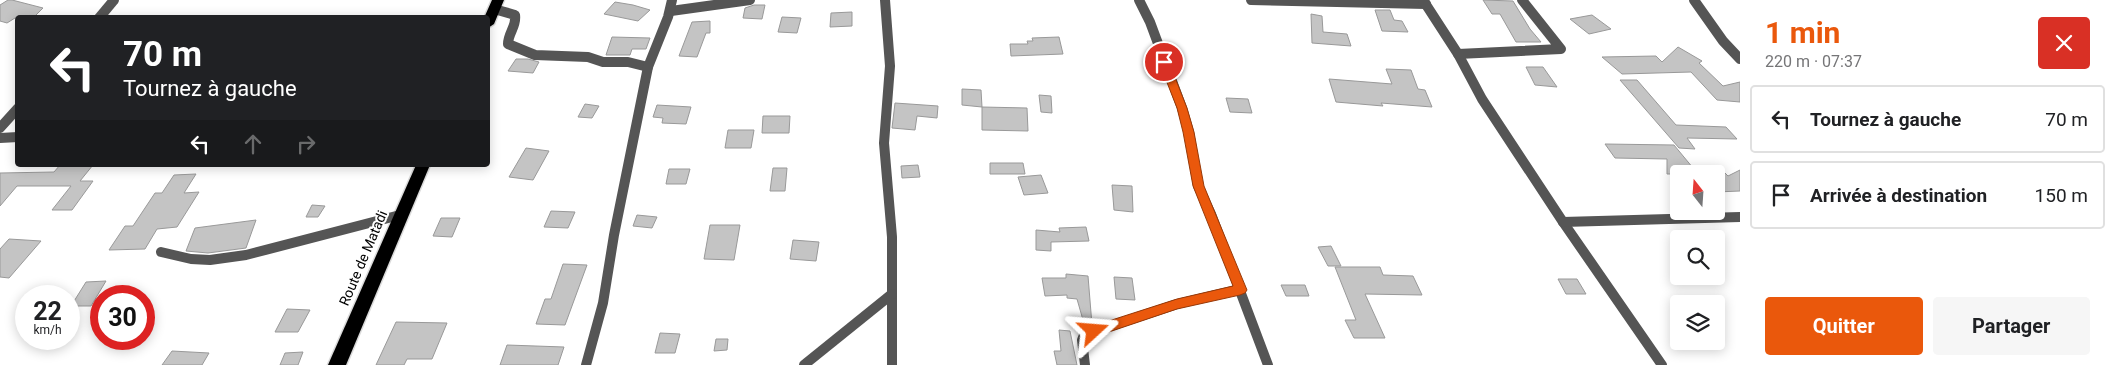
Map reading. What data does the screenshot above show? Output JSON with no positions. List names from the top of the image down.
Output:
{
  "streets": {
    "highway": ["Route de Matadi"]
  },
  "north": "top",
  "page": {
    "heading": ["1 min", "220 m · 07:37"],
    "turn": ["70 m", "Tournez à gauche"],
    "list": [
      {
        "name": "Tournez à gauche",
        "value": "70 m"
      },
      {
        "name": "Arrivée à destination",
        "value": "150 m"
      }
    ],
    "speed": "22 km/h",
    "limit": "30",
    "buttons": ["Quitter", "Partager"]
  }
}
